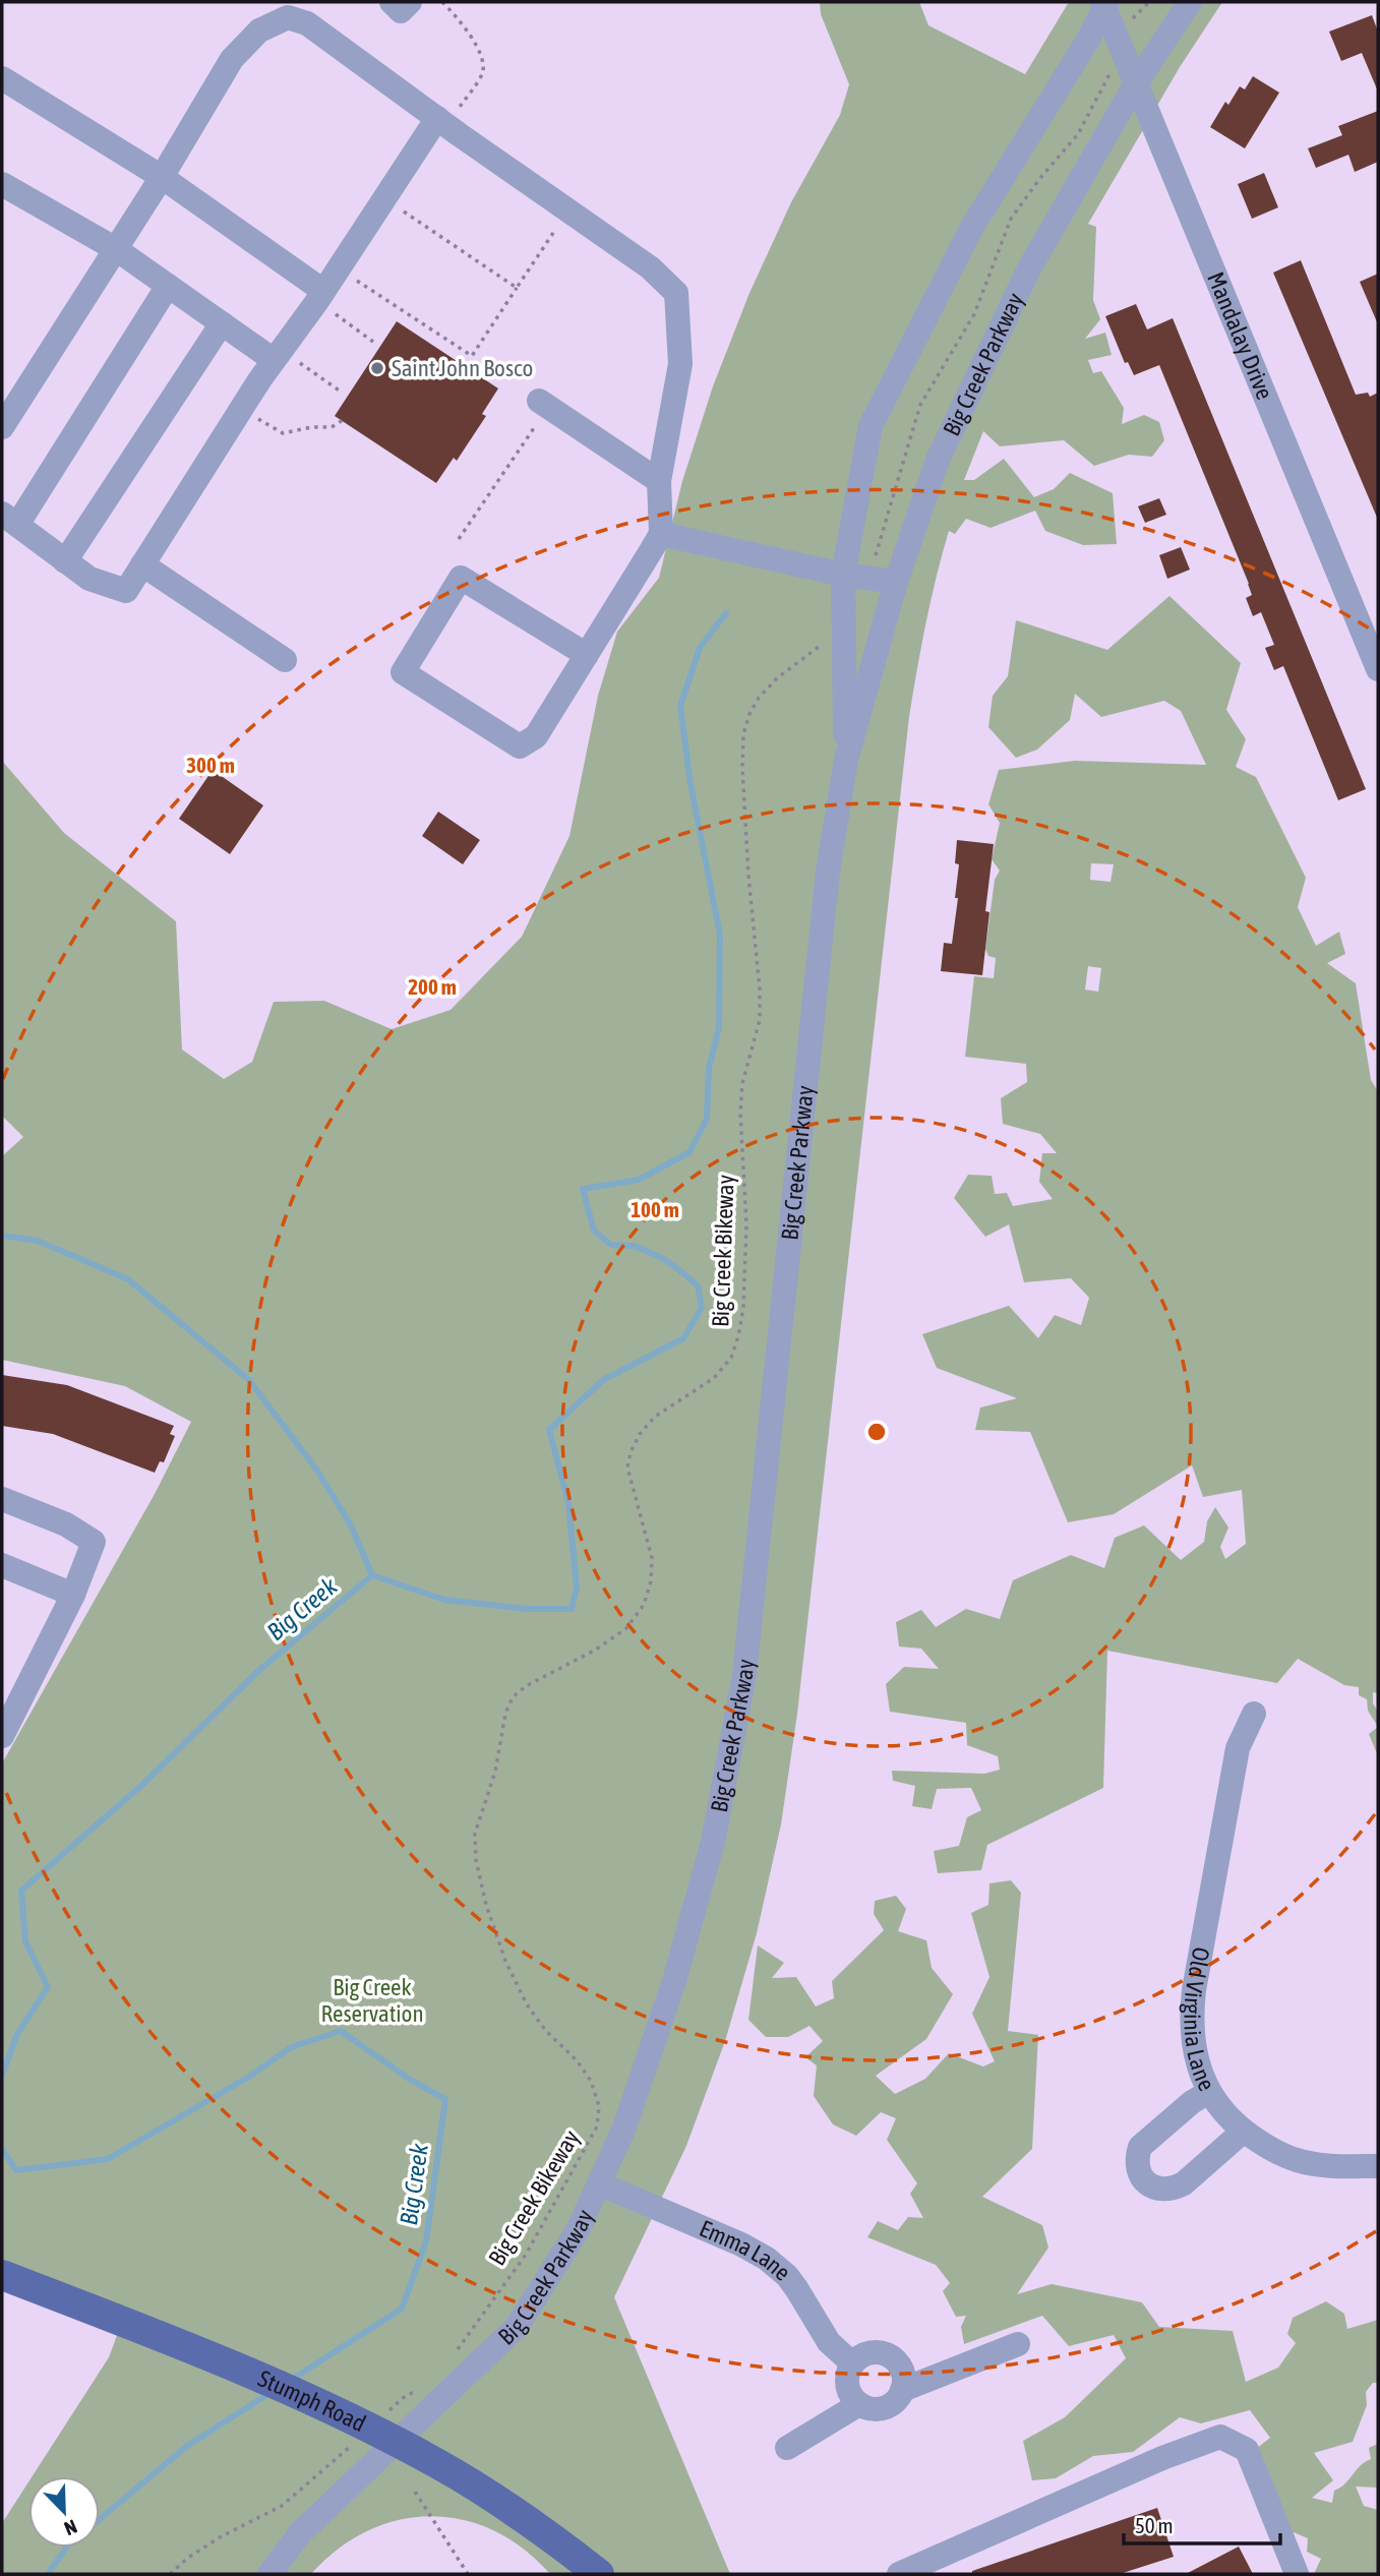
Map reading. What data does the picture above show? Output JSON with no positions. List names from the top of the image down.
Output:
{
  "streets": {
    "main road": ["Stumph Road"],
    "street": [
      "Mandalay Drive",
      "Big Creek Parkway",
      "Old Virginia Lane",
      "Emma Lane"
    ],
    "path": ["Big Creek Bikeway"]
  },
  "crossings": [
    ["Mandalay Drive", "Big Creek Parkway"],
    ["Big Creek Parkway", "Emma Lane"],
    ["Big Creek Parkway", "Stumph Road"]
  ],
  "water": ["Big Creek"],
  "parks": ["Big Creek Reservation"],
  "places": ["Saint John Bosco"],
  "scale_bar": "50 m",
  "north": "bottom right",
  "rings": ["300 m", "200 m", "100 m"]
}
